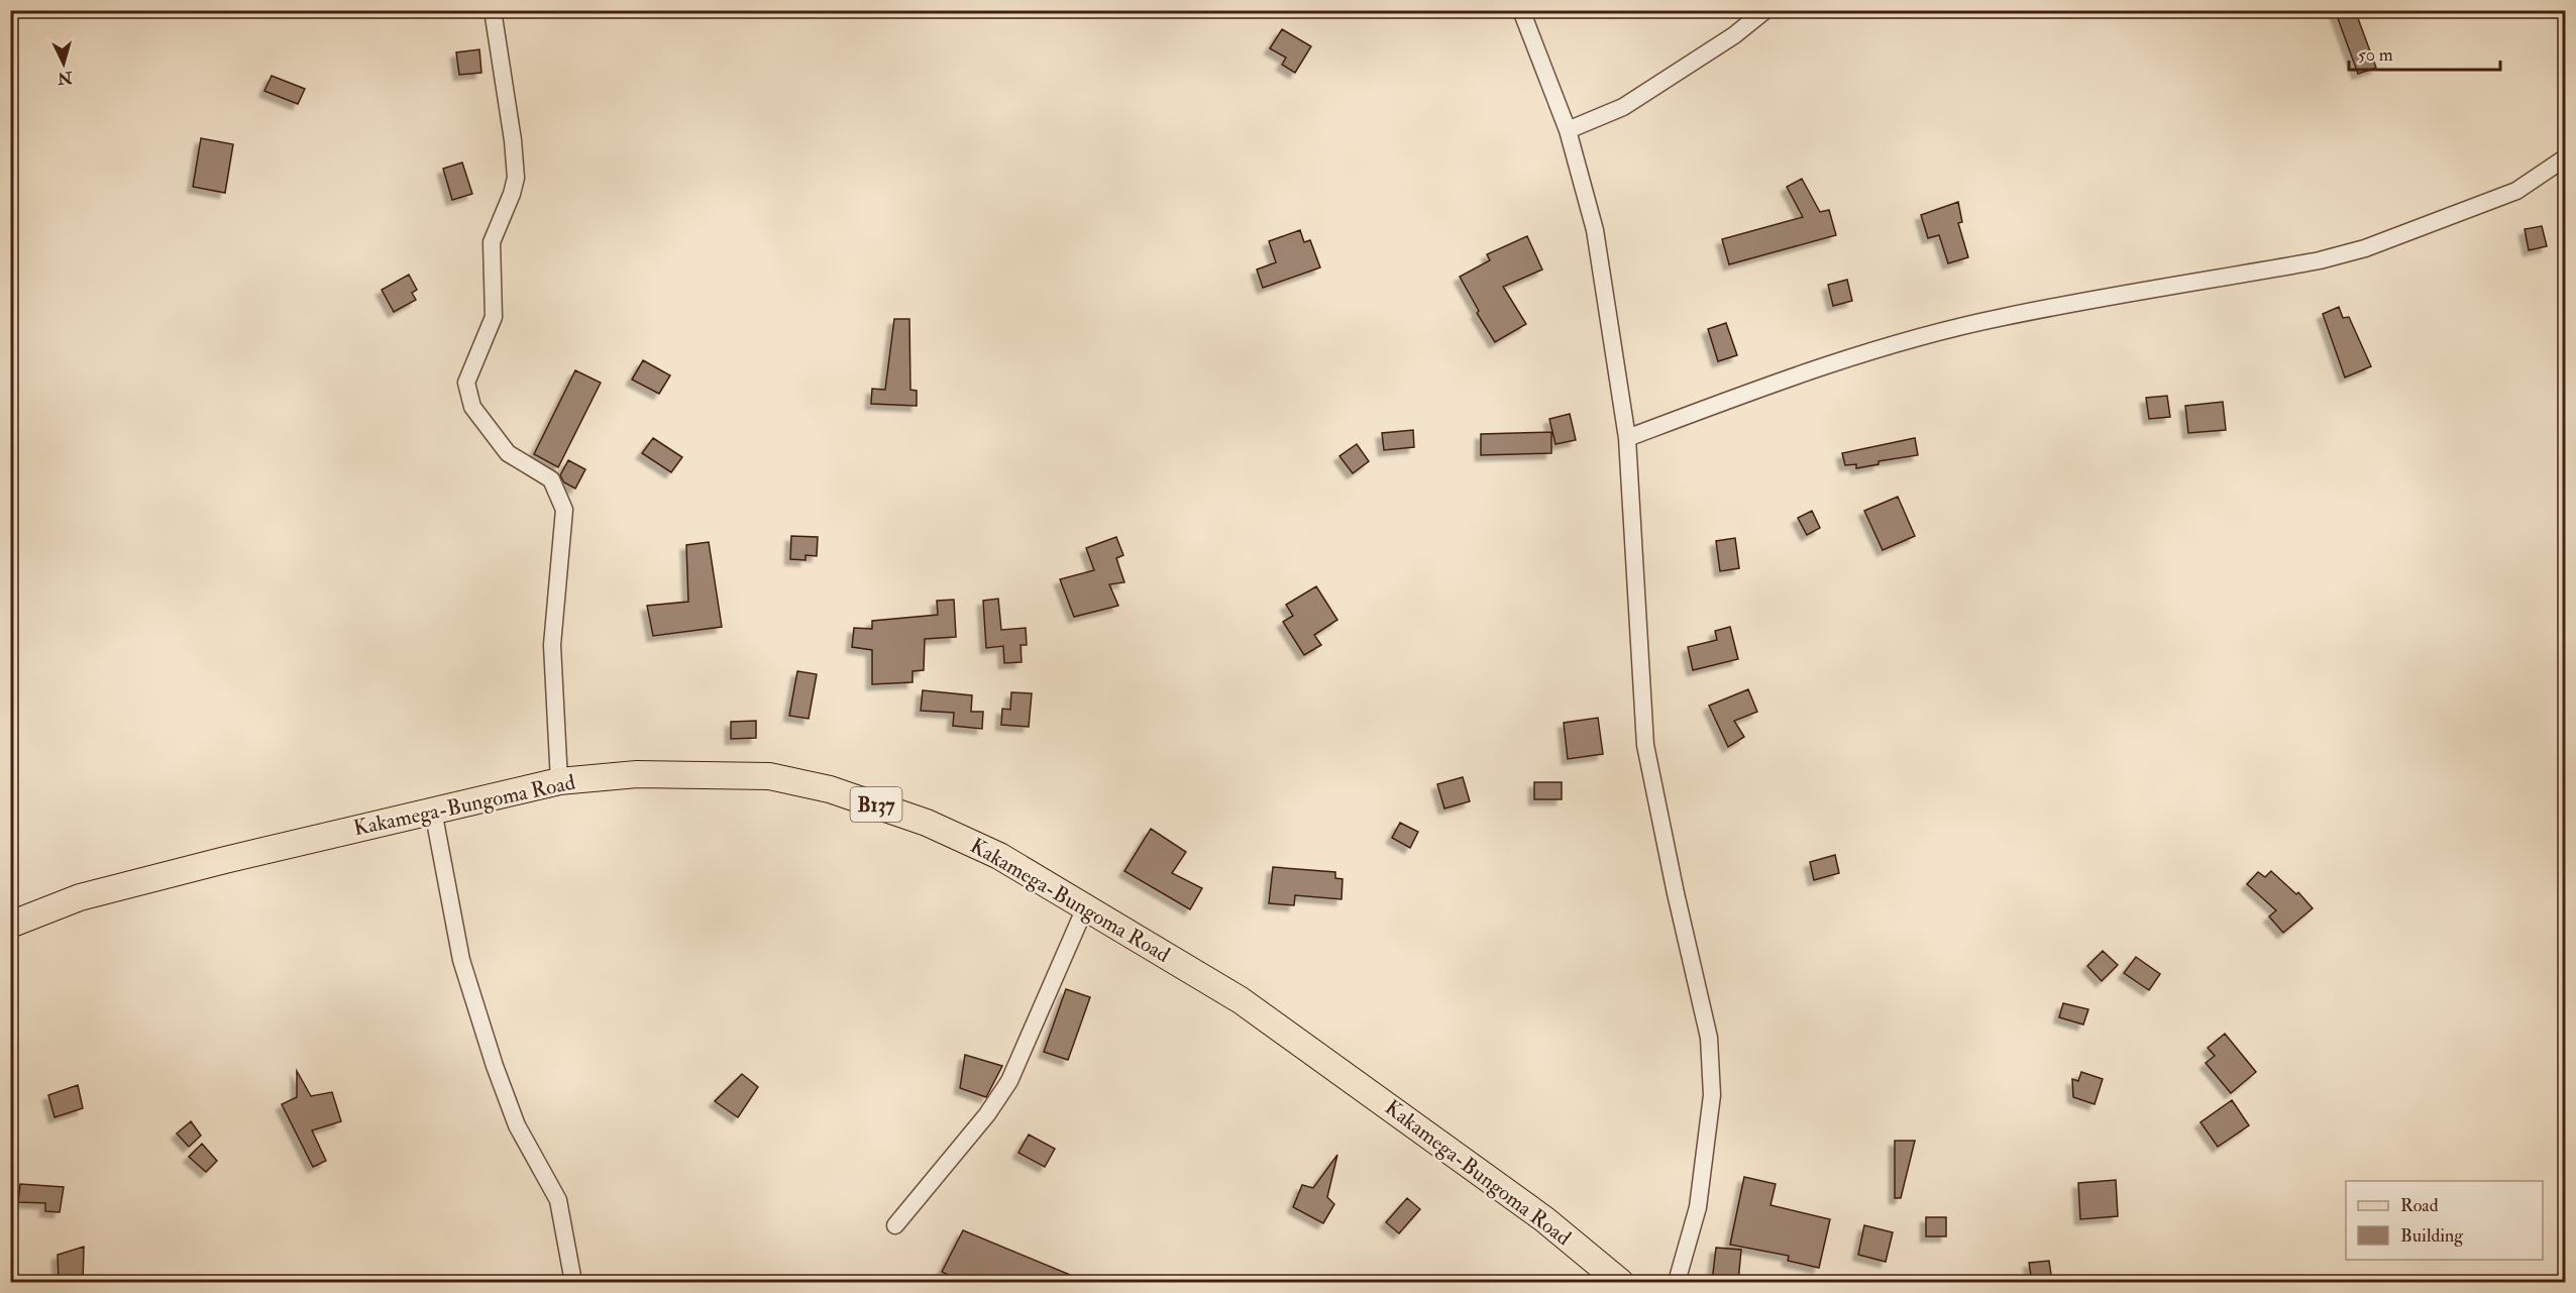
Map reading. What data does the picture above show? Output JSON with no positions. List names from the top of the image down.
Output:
{
  "streets": {
    "main road": ["B137", "Kakamega-Bungoma Road"]
  },
  "legend": ["Road", "Building"],
  "scale_bar": "50 m",
  "north": "bottom"
}
